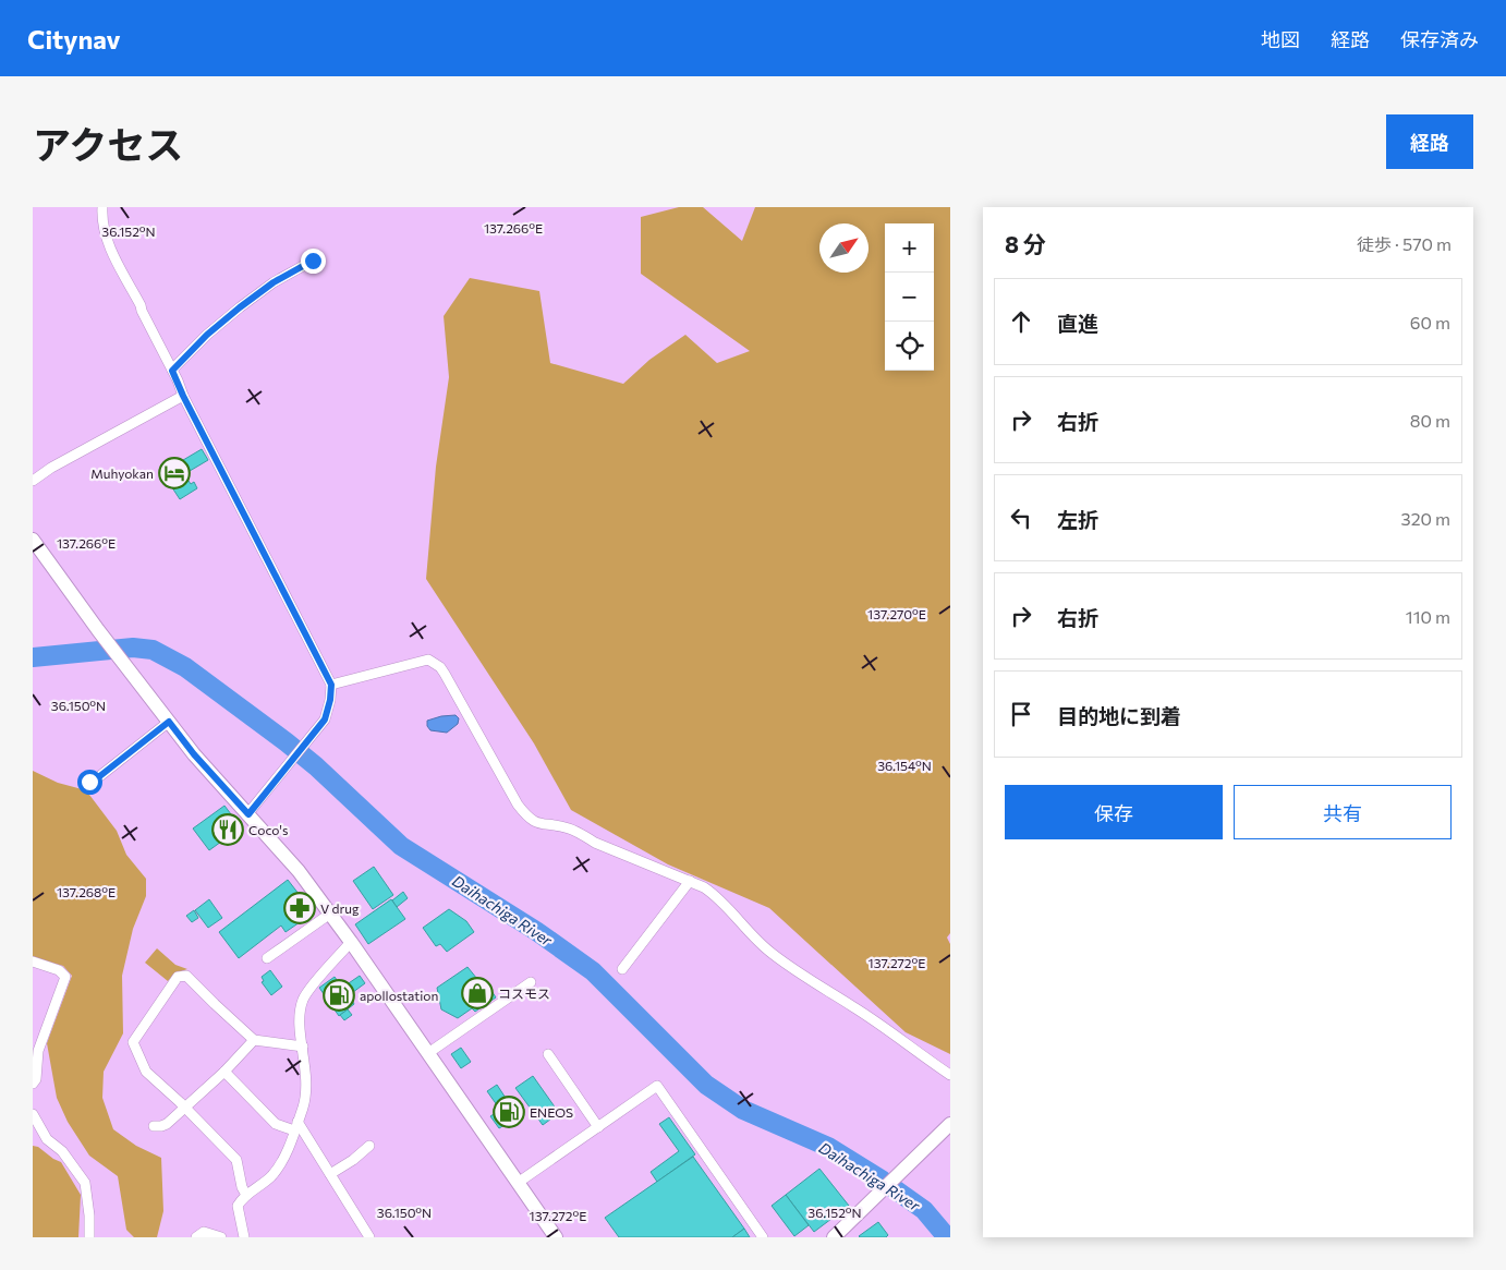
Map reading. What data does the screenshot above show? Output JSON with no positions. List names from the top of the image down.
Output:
{
  "water": ["Daihachiga River"],
  "places": {
    "hotel": ["Muhyokan"],
    "restaurant": ["Coco's"],
    "pharmacy": ["V drug"],
    "shop": ["コスモス"],
    "fuel station": ["apollostation", "ENEOS"]
  },
  "north": "top right",
  "page": {
    "header": "Citynav",
    "nav": ["地図", "経路", "保存済み"],
    "title": "アクセス",
    "buttons": [
      "経路",
      ["保存", "共有"]
    ],
    "heading": ["8 分", "徒歩 · 570 m"],
    "map_buttons": ["+", "−"],
    "list": [
      ["直進", "60 m"],
      ["右折", "80 m"],
      ["左折", "320 m"],
      ["右折", "110 m"],
      "目的地に到着"
    ]
  },
  "coordinates": [
    "137.266°E",
    "36.152°N",
    "137.270°E",
    "36.150°N",
    "36.154°N",
    "137.268°E",
    "137.272°E"
  ]
}
